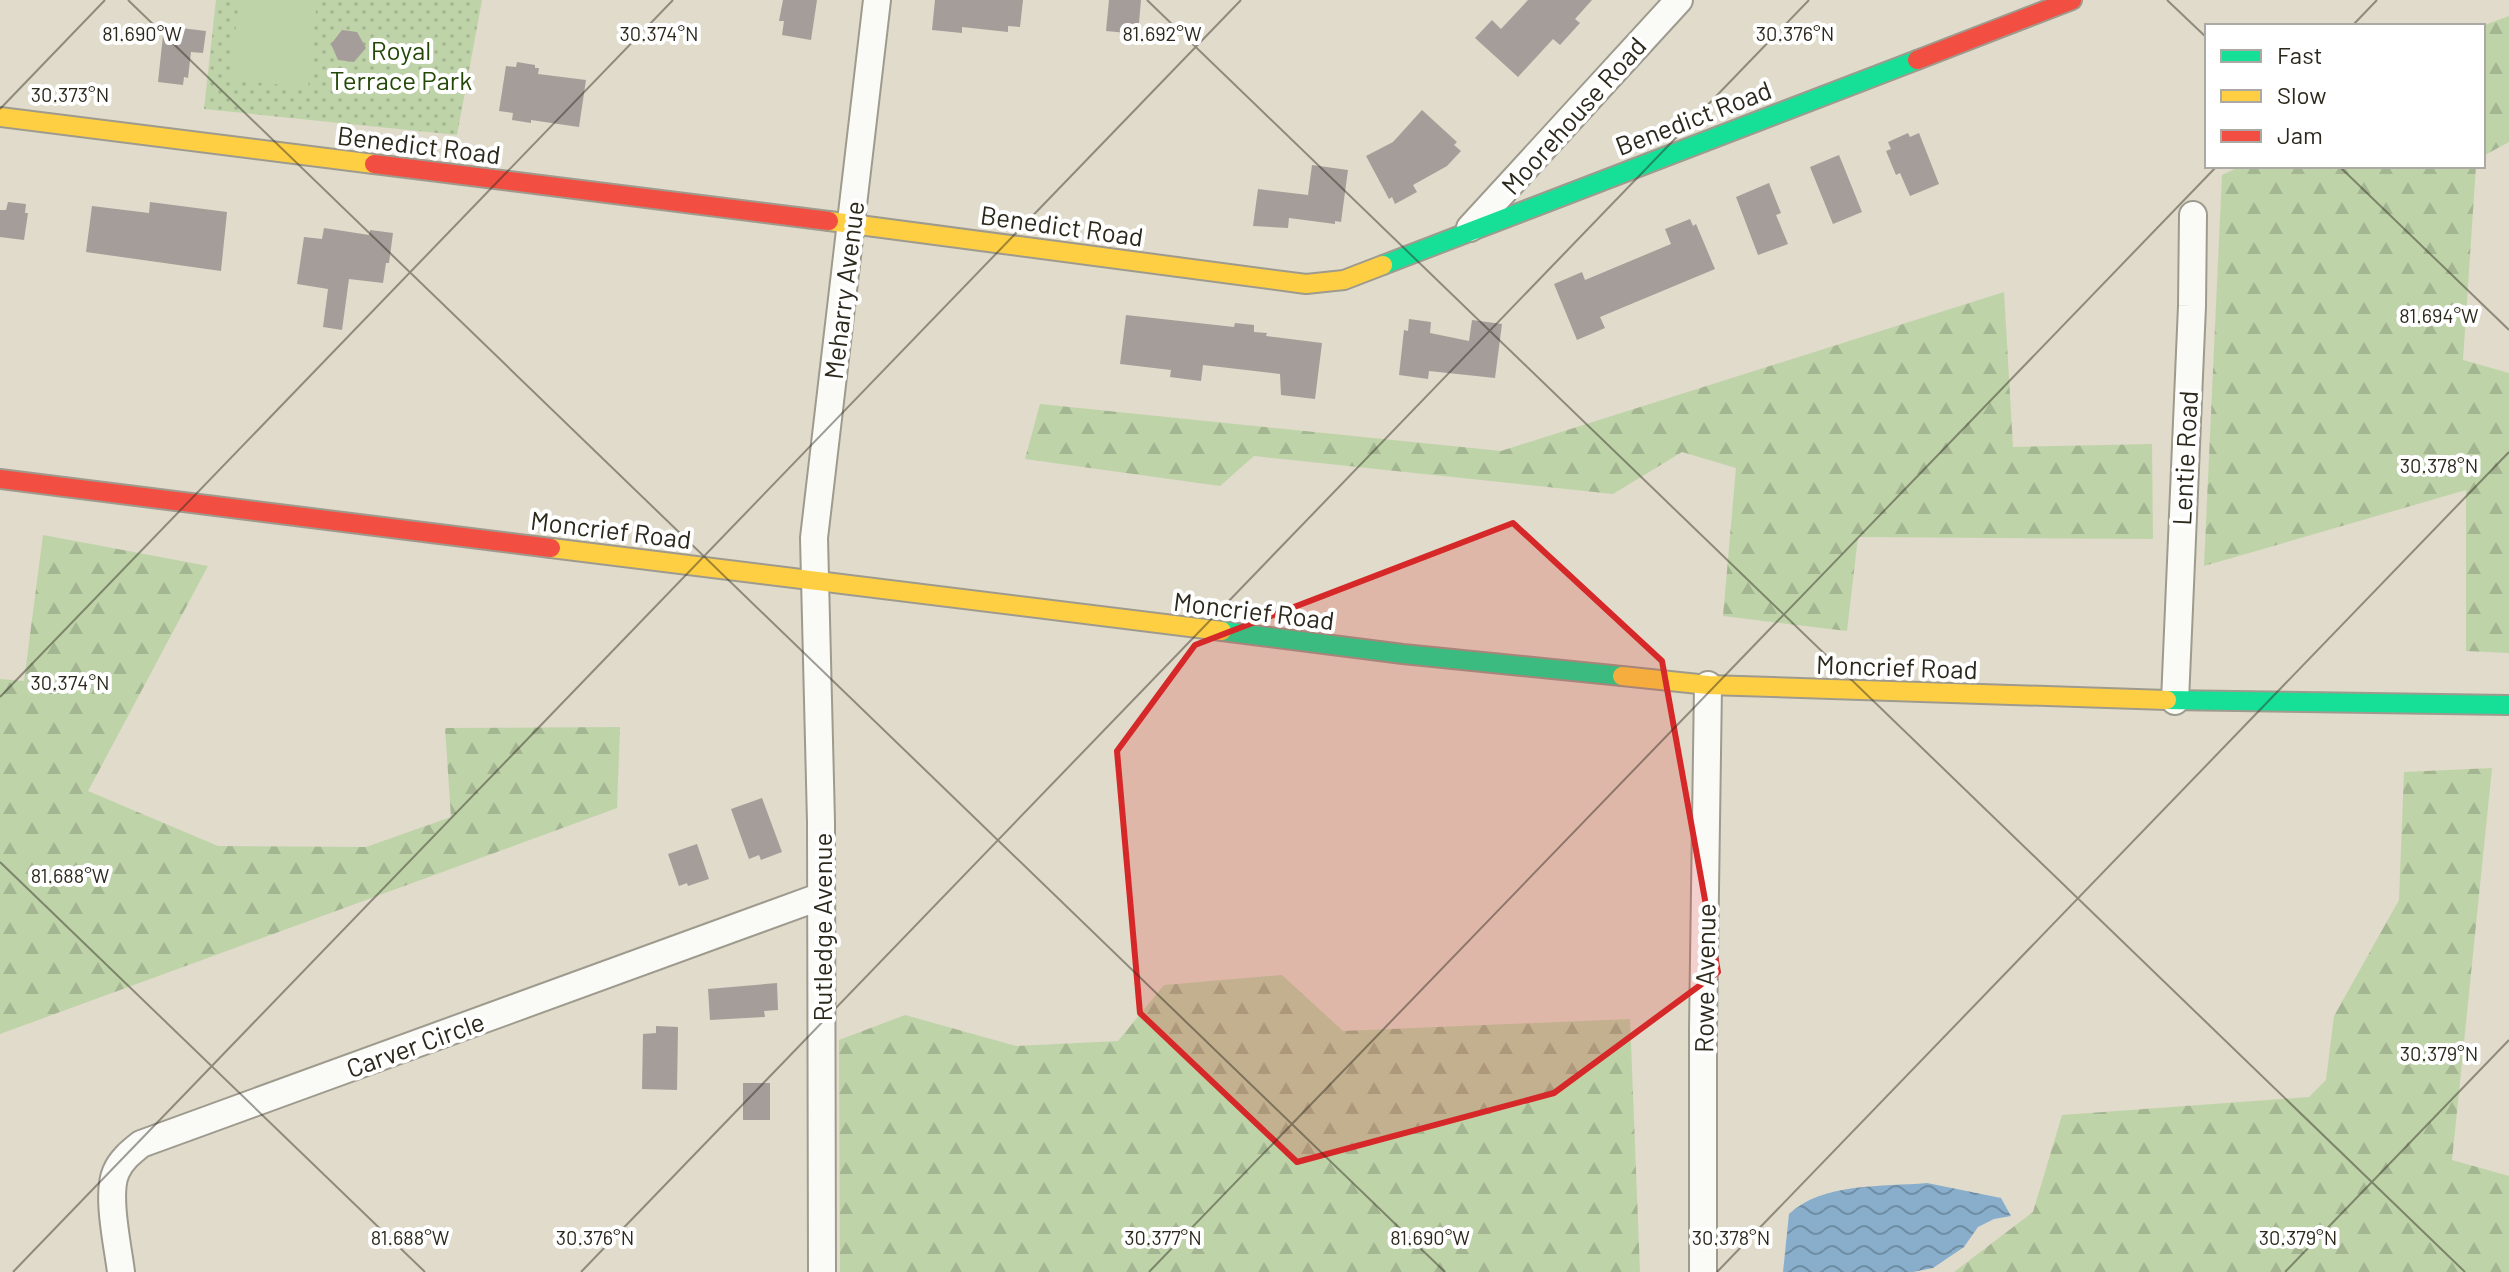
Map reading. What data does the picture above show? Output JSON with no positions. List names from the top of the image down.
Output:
{
  "streets": {
    "main road": ["Benedict Road", "Moncrief Road"],
    "street": [
      "Moorehouse Road",
      "Meharry Avenue",
      "Lentie Road",
      "Rutledge Avenue",
      "Rowe Avenue",
      "Carver Circle"
    ]
  },
  "crossings": [
    ["Moorehouse Road", "Benedict Road"],
    ["Benedict Road", "Meharry Avenue"],
    ["Meharry Avenue", "Moncrief Road"],
    ["Meharry Avenue", "Rutledge Avenue"],
    ["Lentie Road", "Moncrief Road"],
    ["Moncrief Road", "Rutledge Avenue"],
    ["Moncrief Road", "Rowe Avenue"],
    ["Rutledge Avenue", "Carver Circle"]
  ],
  "parks": ["Royal Terrace Park"],
  "legend": ["Fast", "Slow", "Jam"],
  "coordinates": [
    "81.690°W",
    "81.692°W",
    "30.374°N",
    "30.376°N",
    "30.373°N",
    "81.694°W",
    "30.378°N",
    "81.688°W",
    "30.379°N",
    "30.377°N"
  ]
}
